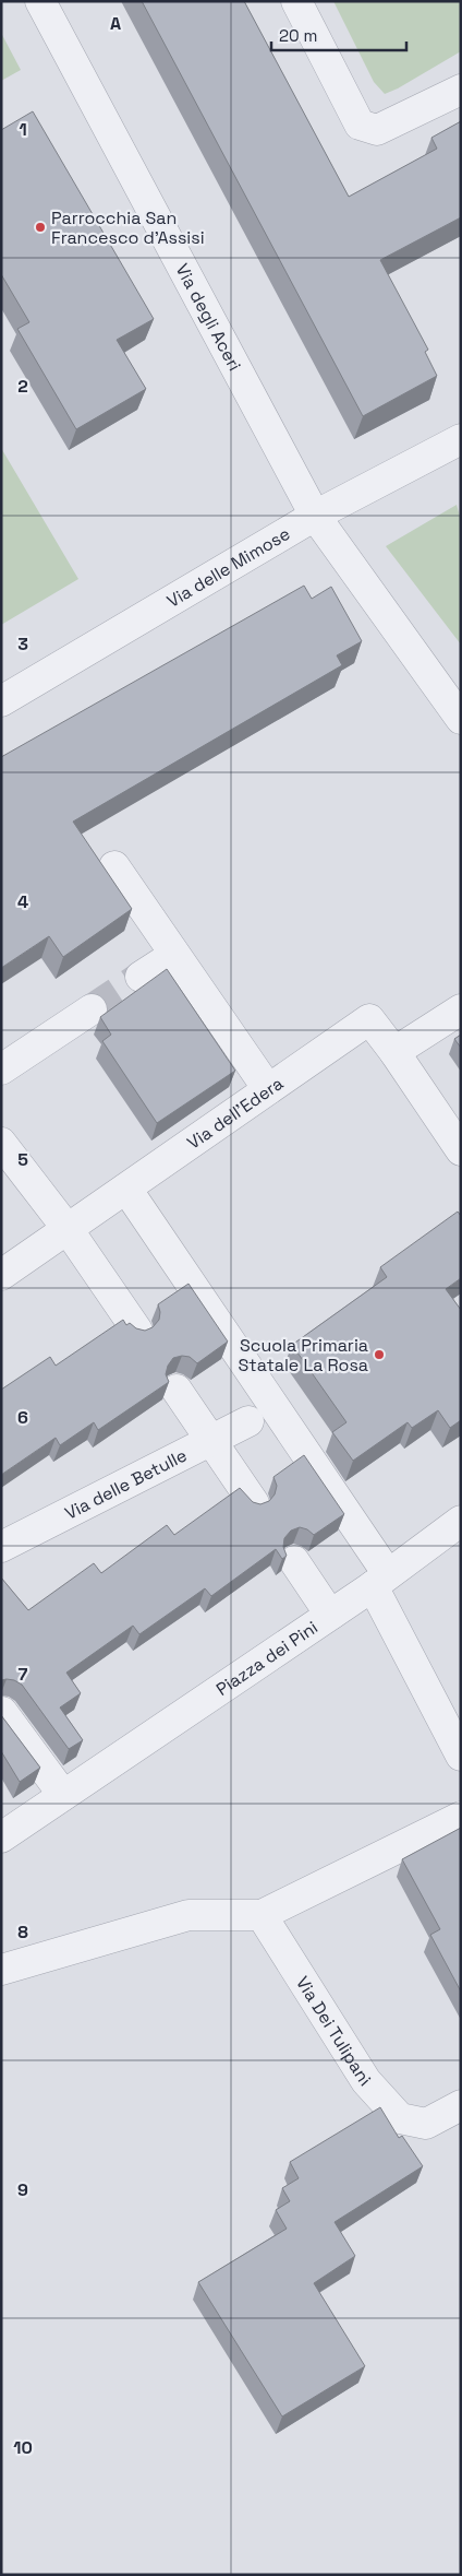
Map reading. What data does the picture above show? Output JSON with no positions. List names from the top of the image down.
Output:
{
  "streets": {
    "street": [
      "Via degli Aceri",
      "Via delle Mimose",
      "Via dell'Edera",
      "Via delle Betulle",
      "Piazza dei Pini",
      "Via Dei Tulipani"
    ]
  },
  "crossings": [
    ["Via degli Aceri", "Via delle Mimose"]
  ],
  "places": ["Parrocchia San Francesco d'Assisi", "Scuola Primaria Statale La Rosa"],
  "scale_bar": "20 m",
  "grid": {
    "columns": ["A"],
    "rows": [
      "1",
      "2",
      "3",
      "4",
      "5",
      "6",
      "7",
      "8",
      "9",
      "10"
    ]
  }
}
